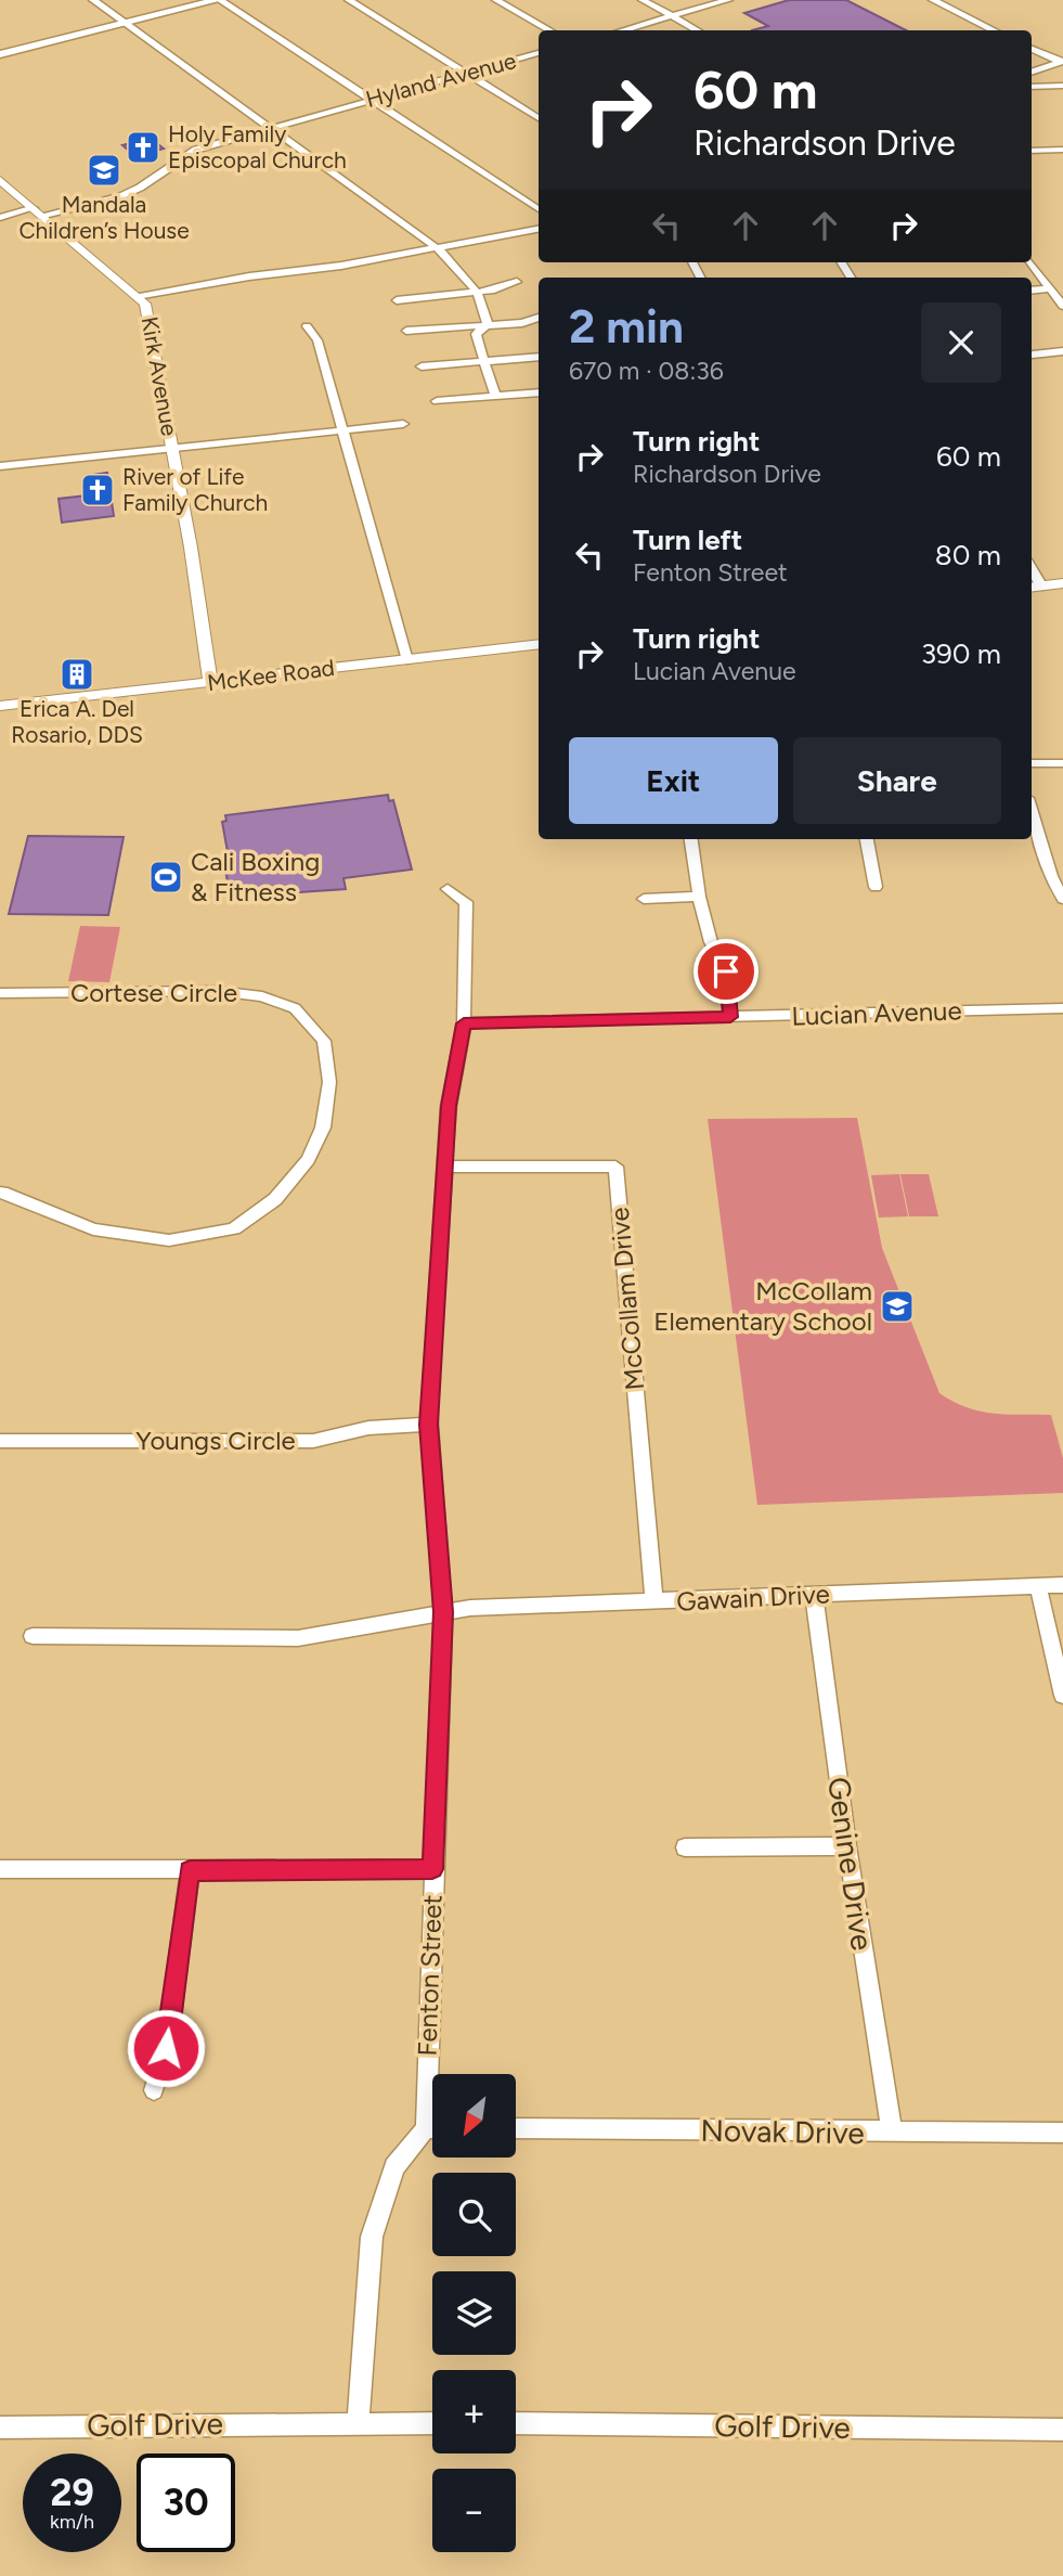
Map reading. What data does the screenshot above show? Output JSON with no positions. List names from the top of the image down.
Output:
{
  "streets": {
    "street": [
      "Hyland Avenue",
      "Kirk Avenue",
      "McKee Road",
      "Cortese Circle",
      "Lucian Avenue",
      "McCollam Drive",
      "Youngs Circle",
      "Gawain Drive",
      "Genine Drive",
      "Fenton Street",
      "Novak Drive",
      "Golf Drive"
    ]
  },
  "crossings": [
    ["Hyland Avenue", "Kirk Avenue"],
    ["Kirk Avenue", "McKee Road"],
    ["Lucian Avenue", "Fenton Street"],
    ["McCollam Drive", "Gawain Drive"],
    ["McCollam Drive", "Fenton Street"],
    ["Youngs Circle", "Fenton Street"],
    ["Gawain Drive", "Genine Drive"],
    ["Gawain Drive", "Fenton Street"],
    ["Genine Drive", "Novak Drive"],
    ["Fenton Street", "Golf Drive"]
  ],
  "places": {
    "church": ["Holy Family Episcopal Church", "River of Life Family Church"],
    "school or university": ["Mandala Children’s House", "McCollam Elementary School"],
    "building": ["Erica A. Del Rosario, DDS"],
    "sports": ["Cali Boxing & Fitness"]
  },
  "north": "bottom left",
  "page": {
    "turn": ["60 m", "Richardson Drive"],
    "heading": ["2 min", "670 m · 08:36"],
    "list": [
      {
        "name": "Turn right",
        "note": "Richardson Drive",
        "value": "60 m"
      },
      {
        "name": "Turn left",
        "note": "Fenton Street",
        "value": "80 m"
      },
      {
        "name": "Turn right",
        "note": "Lucian Avenue",
        "value": "390 m"
      }
    ],
    "buttons": ["Exit", "Share"],
    "map_buttons": ["+", "−"],
    "speed": "29 km/h",
    "limit": "30"
  }
}
